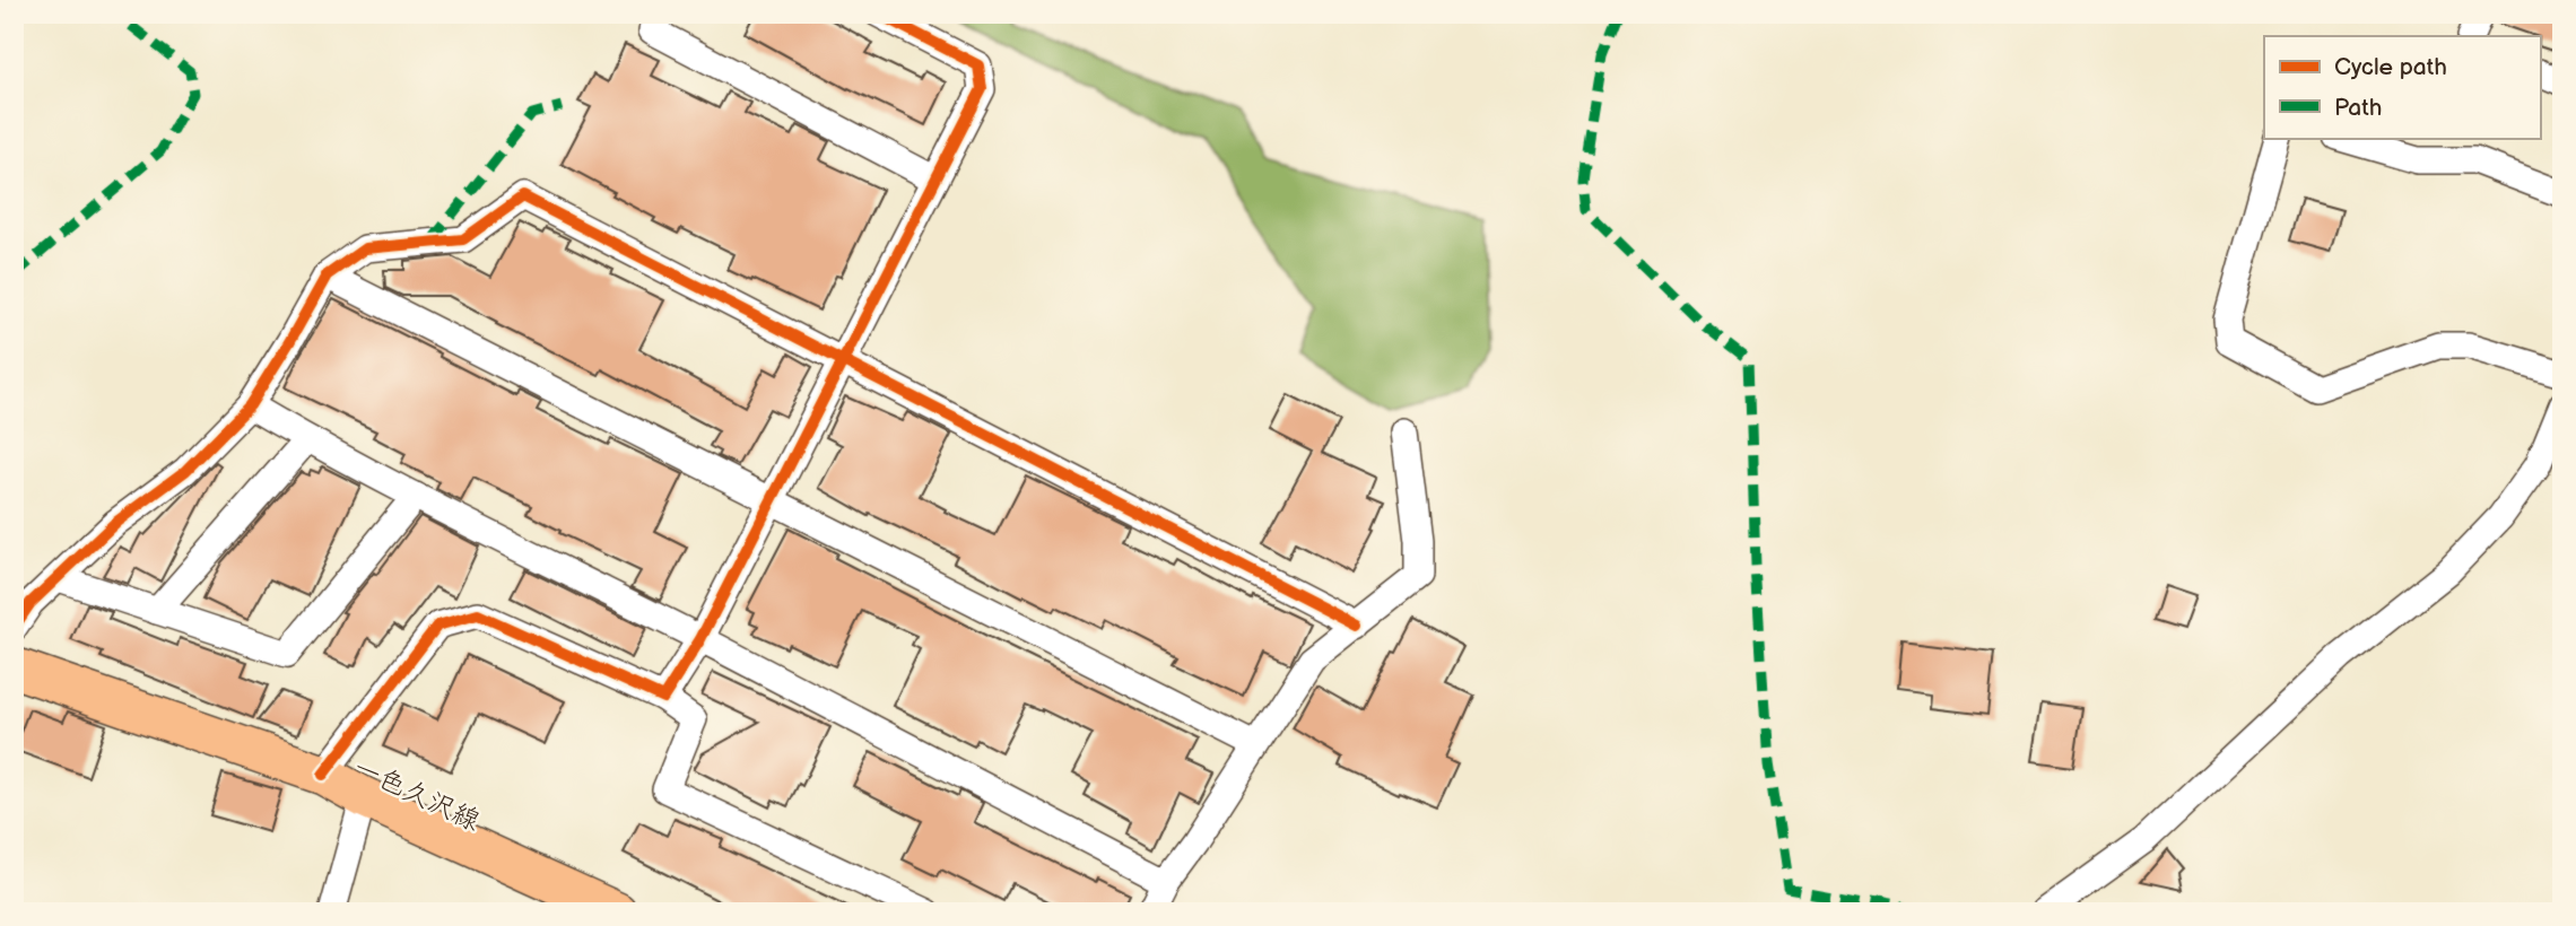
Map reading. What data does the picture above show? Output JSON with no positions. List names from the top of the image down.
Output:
{
  "streets": {
    "main road": ["一色久沢線"]
  },
  "legend": ["Cycle path", "Path"]
}
